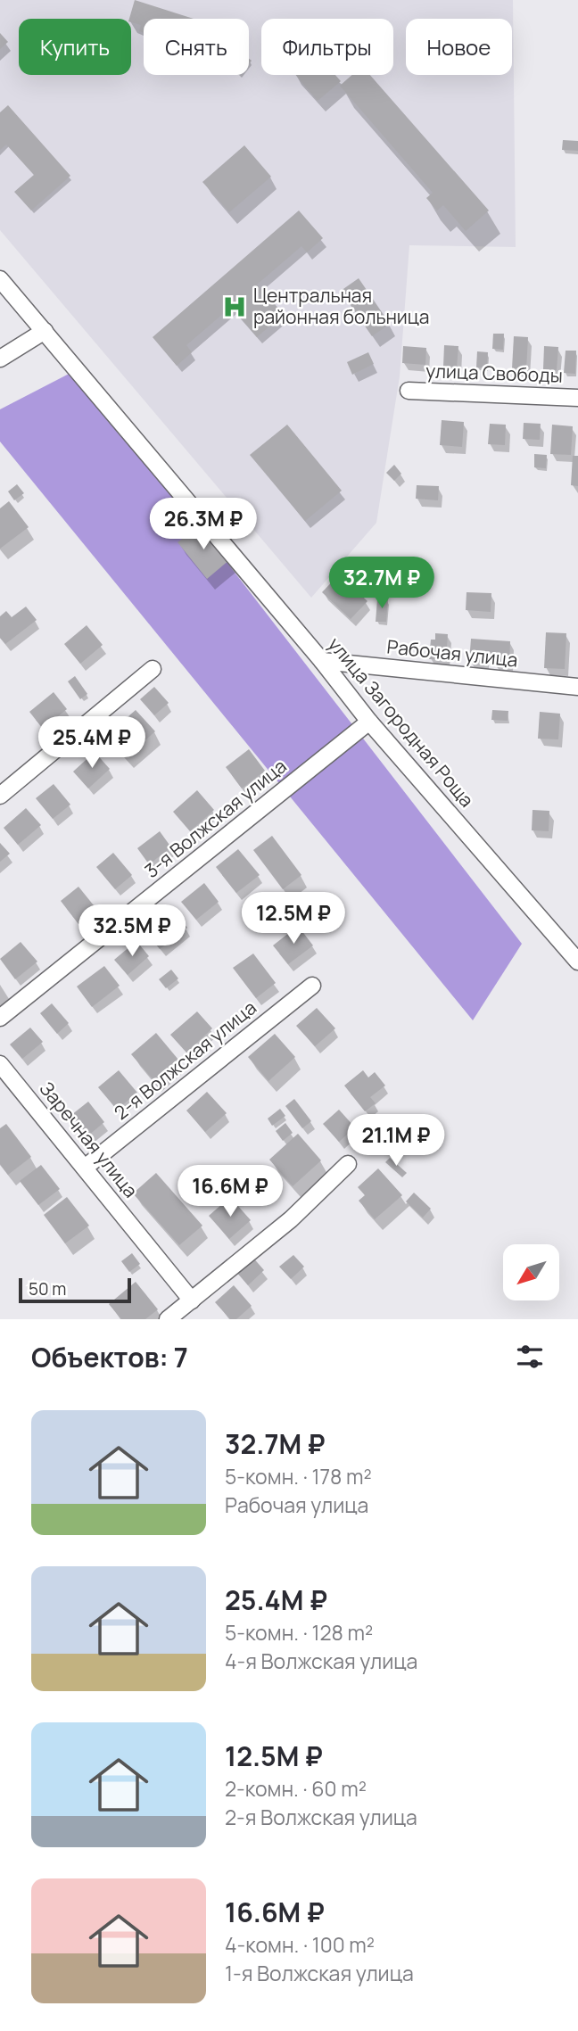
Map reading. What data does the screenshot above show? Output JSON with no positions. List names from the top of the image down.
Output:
{
  "streets": {
    "street": [
      "улица Свободы",
      "Рабочая улица",
      "улица Загородная Роща",
      "3-я Волжская улица",
      "2-я Волжская улица",
      "Заречная улица"
    ]
  },
  "crossings": [
    ["Рабочая улица", "улица Загородная Роща"],
    ["улица Загородная Роща", "3-я Волжская улица"],
    ["2-я Волжская улица", "Заречная улица"]
  ],
  "places": {
    "hospital": ["Центральная районная больница"]
  },
  "scale_bar": "50 m",
  "north": "bottom left",
  "page": {
    "chip": [
      "Купить",
      "Снять",
      "Фильтры",
      "Новое"
    ],
    "price": [
      "26.3M ₽",
      "32.7M ₽",
      "25.4M ₽",
      "12.5M ₽",
      "32.5M ₽",
      "21.1M ₽",
      "16.6M ₽"
    ],
    "scale": "50 m",
    "heading": "Объектов: 7",
    "list": [
      {
        "name": "32.7M ₽",
        "note": "5-комн. · 178 m² · Рабочая улица"
      },
      {
        "name": "25.4M ₽",
        "note": "5-комн. · 128 m² · 4-я Волжская улица"
      },
      {
        "name": "12.5M ₽",
        "note": "2-комн. · 60 m² · 2-я Волжская улица"
      },
      {
        "name": "16.6M ₽",
        "note": "4-комн. · 100 m² · 1-я Волжская улица"
      }
    ]
  }
}
